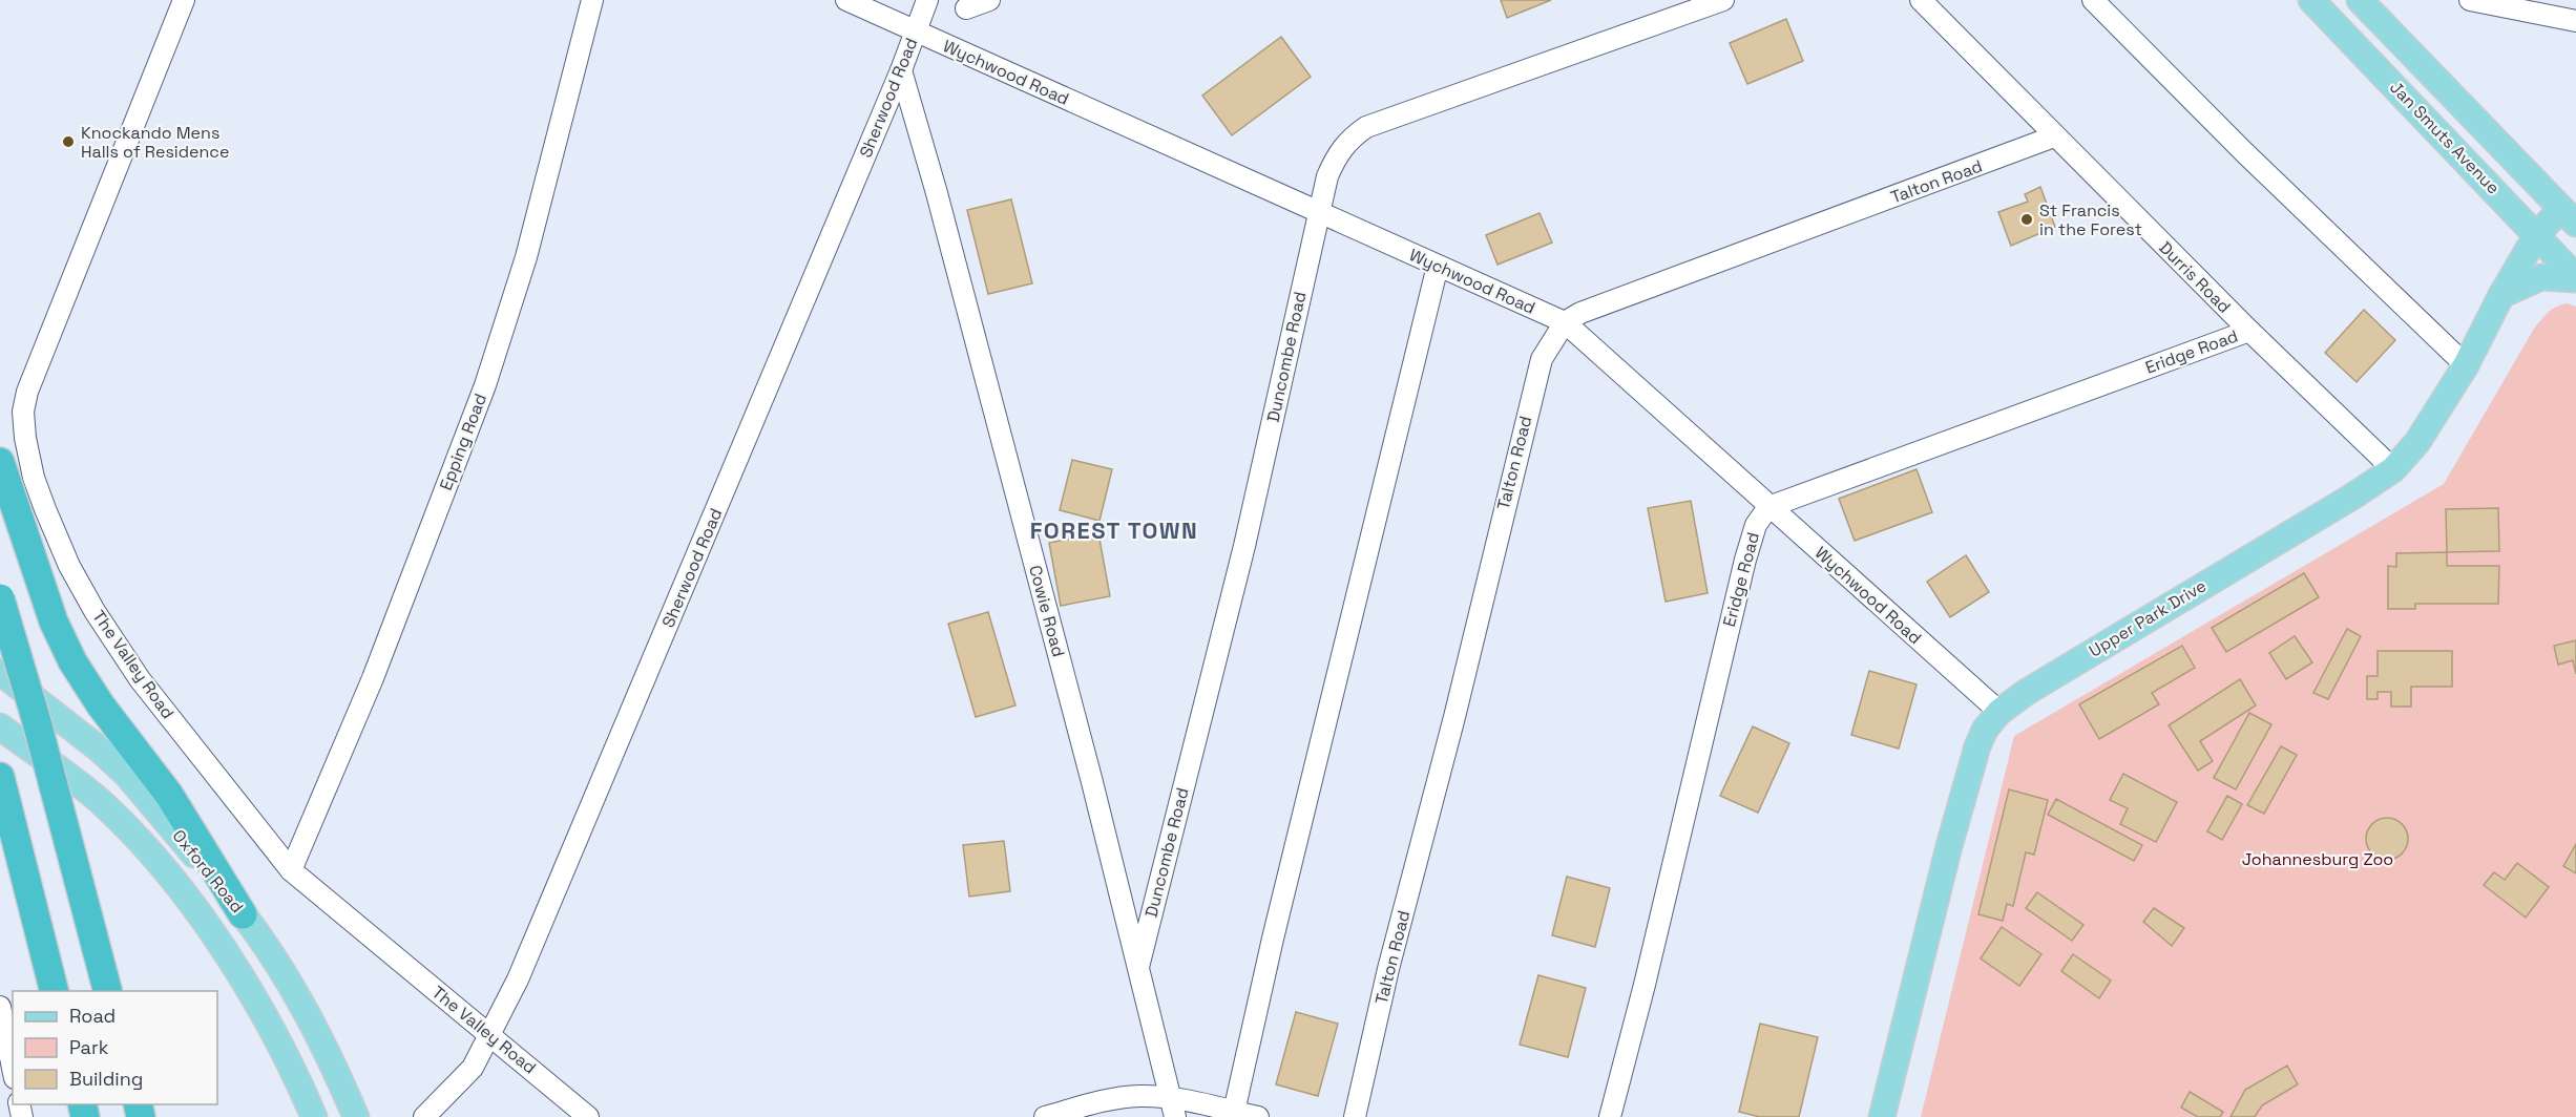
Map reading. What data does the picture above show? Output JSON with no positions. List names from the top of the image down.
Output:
{
  "streets": {
    "main road": ["Jan Smuts Avenue", "Upper Park Drive", "Oxford Road"],
    "street": [
      "Wychwood Road",
      "Sherwood Road",
      "Talton Road",
      "Durris Road",
      "Eridge Road",
      "Duncombe Road",
      "Epping Road",
      "Cowie Road",
      "The Valley Road"
    ]
  },
  "crossings": [
    ["Wychwood Road", "Sherwood Road"],
    ["Wychwood Road", "Talton Road"],
    ["Wychwood Road", "Eridge Road"],
    ["Wychwood Road", "Duncombe Road"],
    ["Wychwood Road", "Upper Park Drive"],
    ["Sherwood Road", "Cowie Road"],
    ["Sherwood Road", "The Valley Road"],
    ["Jan Smuts Avenue", "Upper Park Drive"],
    ["Talton Road", "Durris Road"],
    ["Durris Road", "Eridge Road"],
    ["Durris Road", "Upper Park Drive"],
    ["Duncombe Road", "Cowie Road"],
    ["Epping Road", "The Valley Road"]
  ],
  "districts": ["FOREST TOWN"],
  "parks": ["Johannesburg Zoo"],
  "places": ["Knockando Mens Halls of Residence", "St Francis in the Forest"],
  "legend": ["Road", "Park", "Building"]
}
